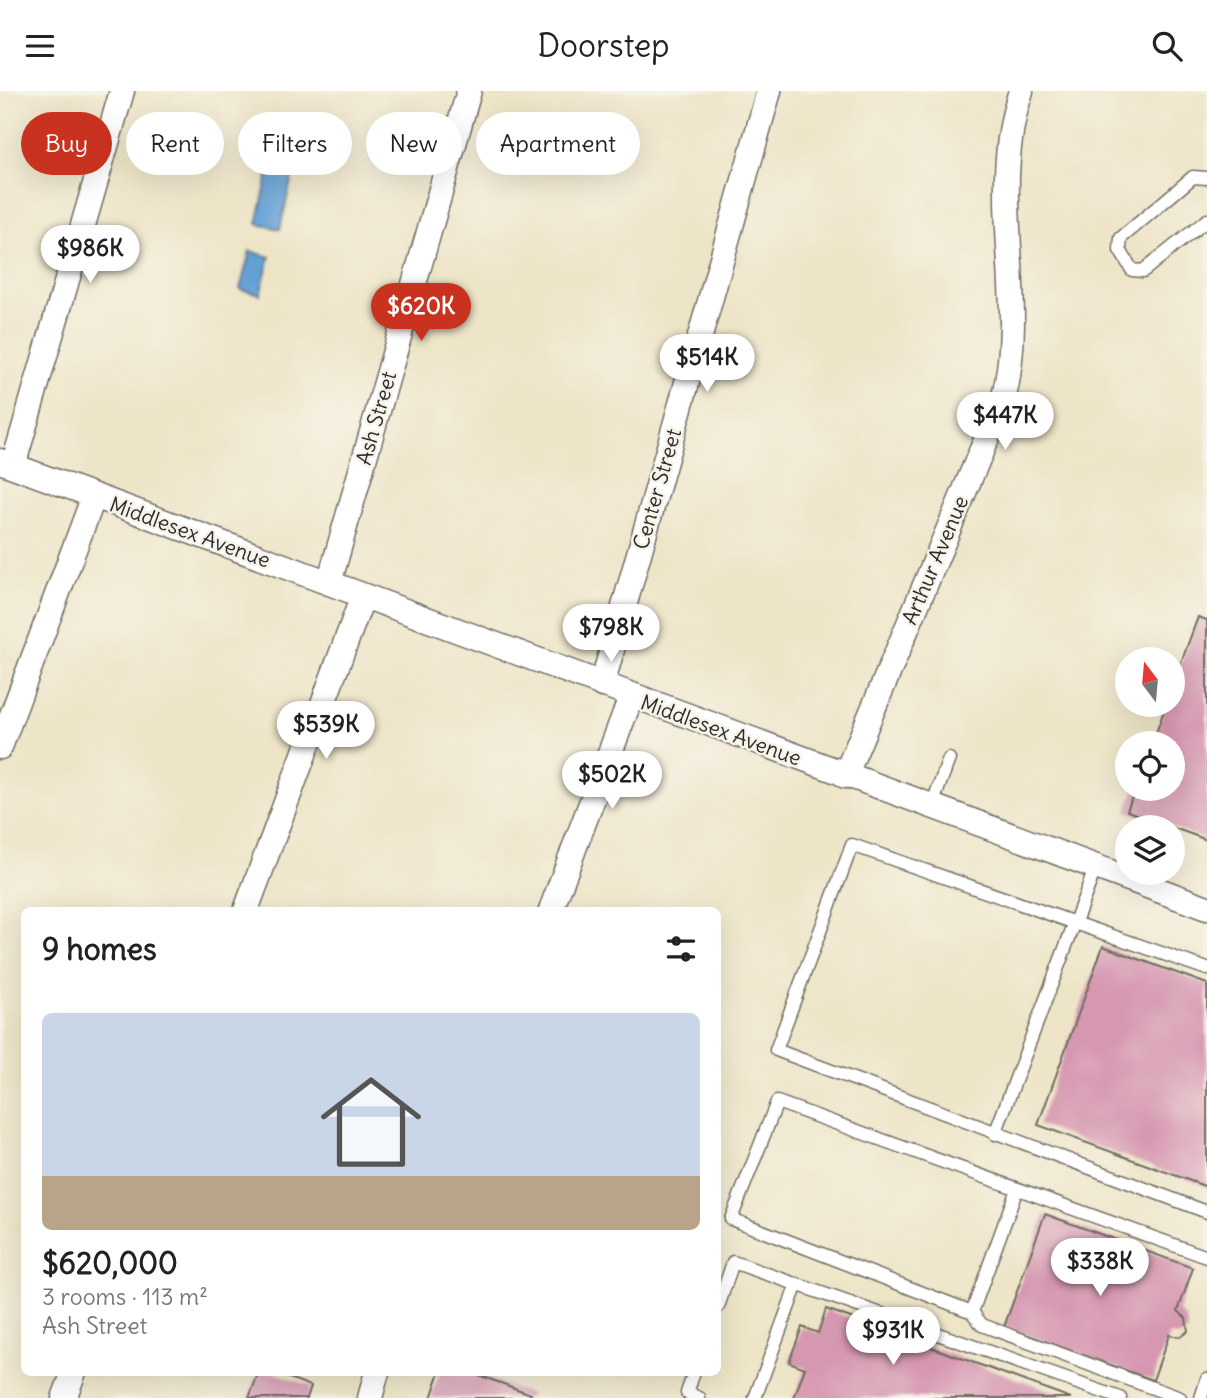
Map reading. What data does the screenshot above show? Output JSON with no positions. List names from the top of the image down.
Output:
{
  "streets": {
    "street": [
      "Ash Street",
      "Center Street",
      "Middlesex Avenue",
      "Arthur Avenue"
    ]
  },
  "crossings": [
    ["Ash Street", "Middlesex Avenue"],
    ["Center Street", "Middlesex Avenue"],
    ["Middlesex Avenue", "Arthur Avenue"]
  ],
  "north": "top",
  "page": {
    "header": "Doorstep",
    "chip": [
      "Buy",
      "Rent",
      "Filters",
      "New",
      "Apartment"
    ],
    "price": [
      "$986K",
      "$620K",
      "$514K",
      "$447K",
      "$798K",
      "$539K",
      "$502K",
      "$338K",
      "$931K"
    ],
    "heading": "9 homes",
    "list": [
      {
        "name": "$620,000",
        "note": "3 rooms · 113 m² · Ash Street"
      }
    ]
  }
}
